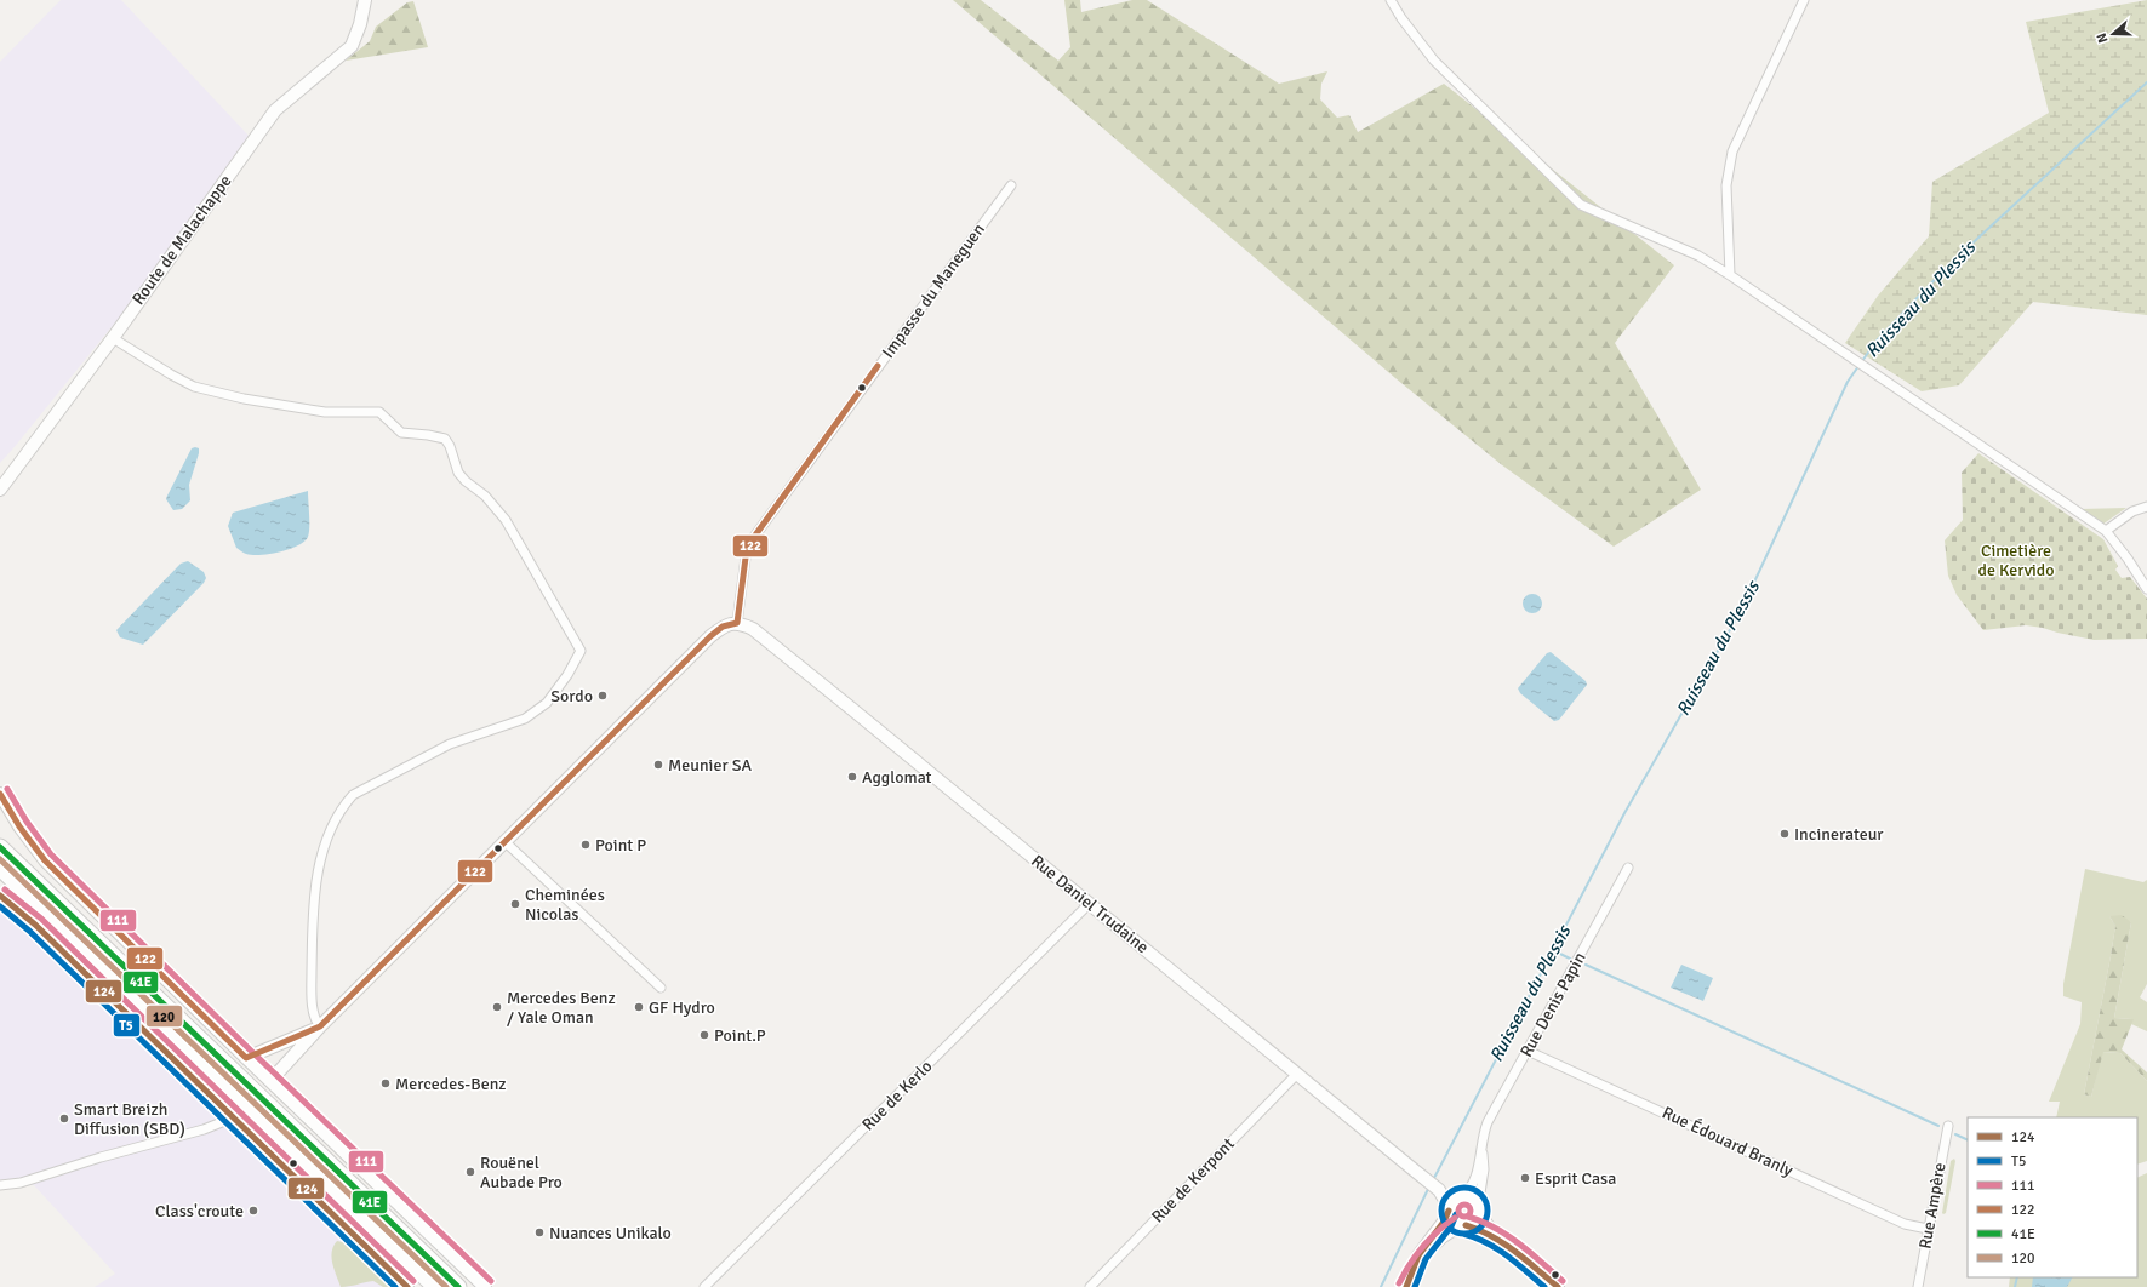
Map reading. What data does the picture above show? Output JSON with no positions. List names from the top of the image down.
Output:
{
  "streets": {
    "street": [
      "Route de Malachappe",
      "Impasse du Maneguen",
      "Rue Daniel Trudaine",
      "Rue Denis Papin",
      "Rue de Kerlo",
      "Rue Édouard Branly",
      "Rue de Kerpont",
      "Rue Ampère"
    ]
  },
  "crossings": [
    ["Impasse du Maneguen", "Rue Daniel Trudaine"],
    ["Rue Daniel Trudaine", "Rue Denis Papin"],
    ["Rue Daniel Trudaine", "Rue de Kerlo"],
    ["Rue Daniel Trudaine", "Rue de Kerpont"],
    ["Rue Denis Papin", "Rue Édouard Branly"],
    ["Rue Édouard Branly", "Rue Ampère"]
  ],
  "water": ["Ruisseau du Plessis"],
  "parks": ["Cimetière de Kervido"],
  "places": [
    "Sordo",
    "Meunier SA",
    "Agglomat",
    "Incinerateur",
    "Point P",
    "Cheminées Nicolas",
    "Mercedes Benz / Yale Oman",
    "GF Hydro",
    "Point.P",
    "Mercedes-Benz",
    "Smart Breizh Diffusion (SBD)",
    "Rouënel Aubade Pro",
    "Esprit Casa",
    "Class'croute",
    "Nuances Unikalo"
  ],
  "lines": [
    "transit line 122",
    "transit line 111",
    "transit line 41E",
    "transit line 120",
    "transit line 124",
    "transit line T5"
  ],
  "legend": [
    "124",
    "T5",
    "111",
    "122",
    "41E",
    "120"
  ],
  "north": "left"
}
